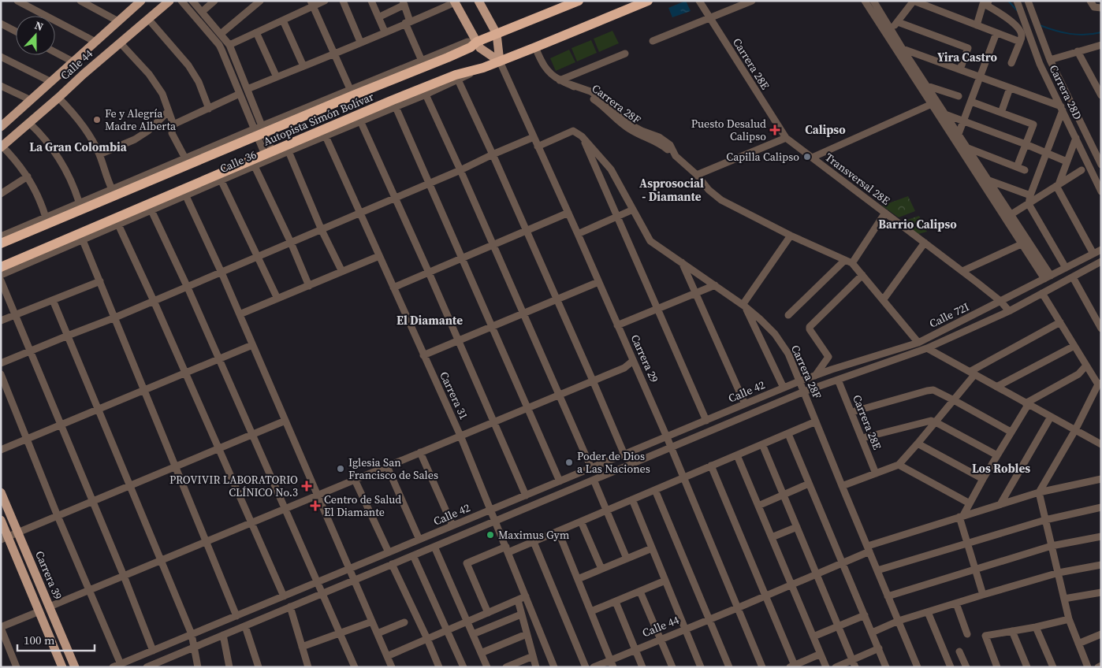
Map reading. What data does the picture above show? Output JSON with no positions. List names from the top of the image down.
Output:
{
  "streets": {
    "highway": ["Autopista Simón Bolívar"],
    "main road": ["Calle 44", "Carrera 29", "Carrera 39"],
    "street": [
      "Carrera 28E",
      "Carrera 28D",
      "Carrera 28F",
      "Calle 36",
      "Transversal 28E",
      "Calle 72I",
      "Calle 42",
      "Carrera 31"
    ]
  },
  "crossings": [
    ["Carrera 28E", "Transversal 28E"],
    ["Carrera 28E", "Calle 72I"],
    ["Calle 44", "Carrera 28F"],
    ["Calle 44", "Carrera 29"],
    ["Carrera 28F", "Calle 72I"],
    ["Carrera 28F", "Carrera 29"],
    ["Carrera 28F", "Calle 42"],
    ["Autopista Simón Bolívar", "Calle 36"],
    ["Autopista Simón Bolívar", "Carrera 29"],
    ["Calle 36", "Carrera 31"],
    ["Transversal 28E", "Calle 72I"],
    ["Calle 72I", "Calle 42"],
    ["Carrera 29", "Calle 42"],
    ["Calle 42", "Carrera 31"]
  ],
  "districts": [
    "Yira Castro",
    "Calipso",
    "La Gran Colombia",
    "Asprosocial - Diamante",
    "Barrio Calipso",
    "El Diamante",
    "Los Robles"
  ],
  "places": {
    "other": [
      "Fe y Alegría Madre Alberta",
      "Capilla Calipso",
      "Poder de Dios a Las Naciones",
      "Iglesia San Francisco de Sales",
      "Maximus Gym"
    ],
    "health": ["Puesto Desalud Calipso", "PROVIVIR LABORATORIO CLÍNICO No.3", "Centro de Salud El Diamante"]
  },
  "scale_bar": "100 m",
  "north": "top"
}
